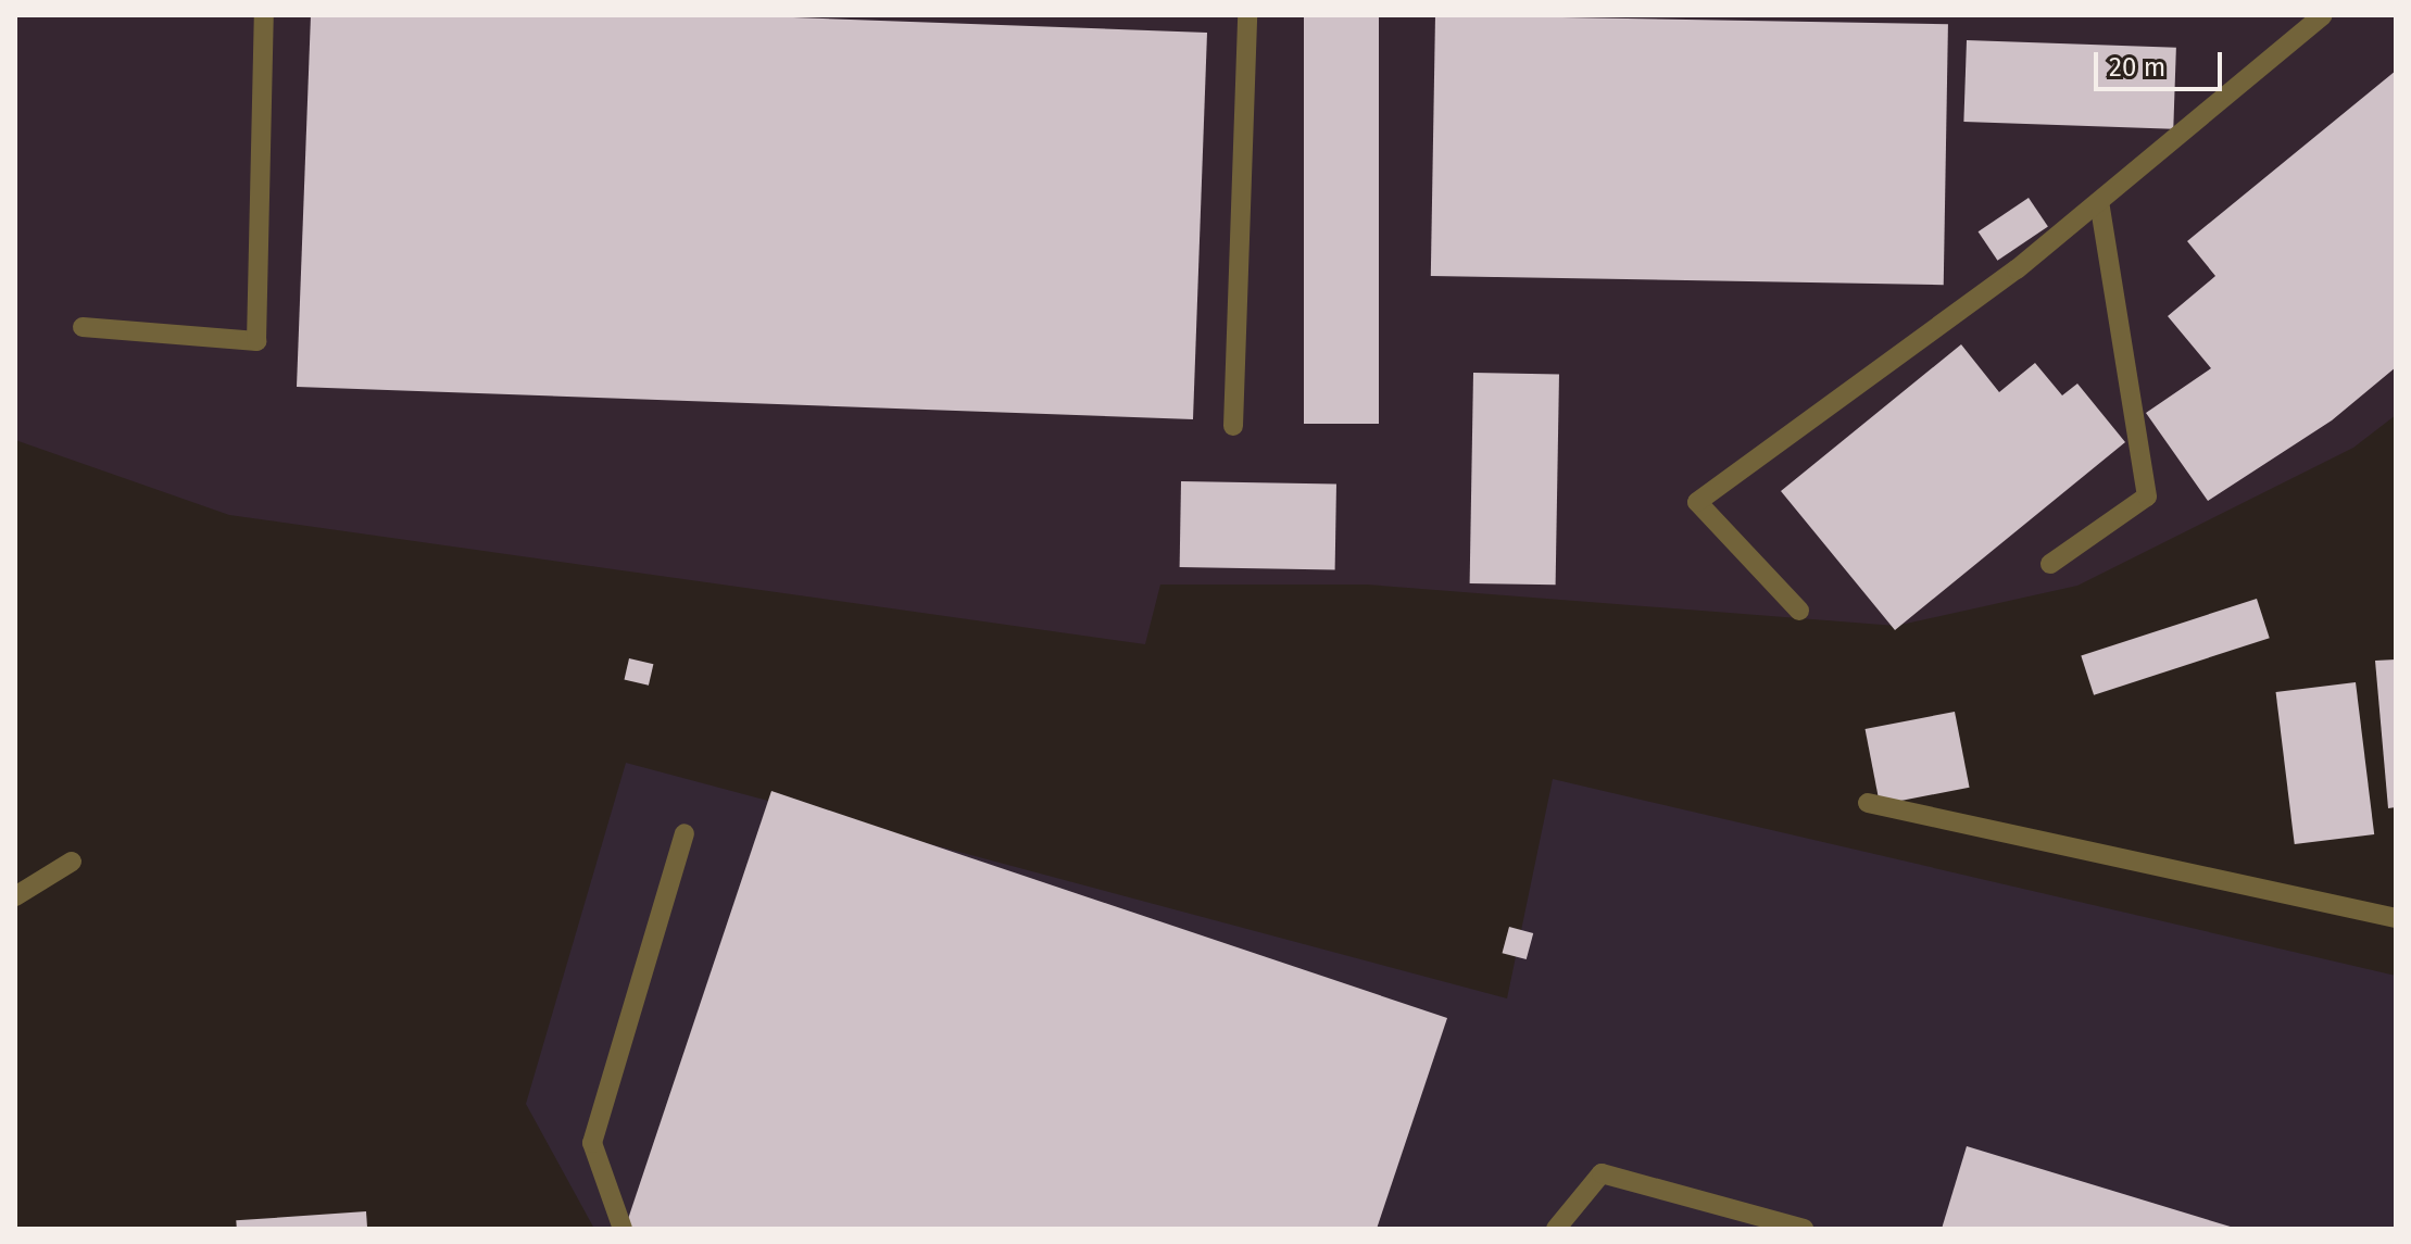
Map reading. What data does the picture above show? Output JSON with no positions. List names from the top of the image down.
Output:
{
  "scale_bar": "20 m"
}
